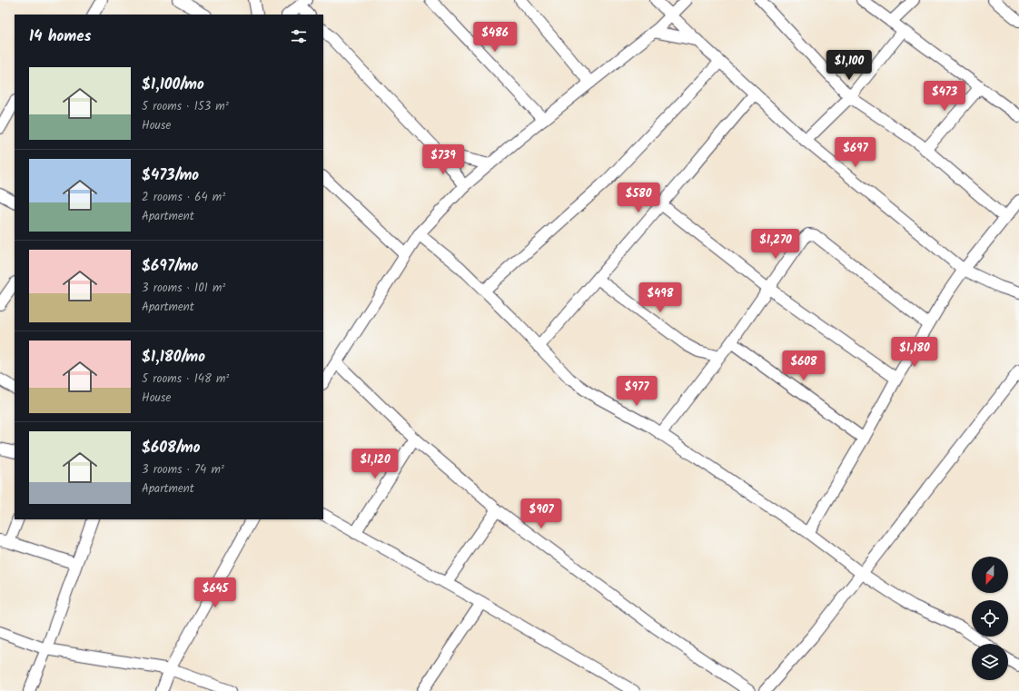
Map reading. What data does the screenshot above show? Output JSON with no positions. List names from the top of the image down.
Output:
{
  "north": "bottom",
  "page": {
    "heading": "14 homes",
    "price": [
      "$486",
      "$1,100",
      "$473",
      "$697",
      "$739",
      "$580",
      "$1,270",
      "$498",
      "$1,180",
      "$608",
      "$977",
      "$1,120",
      "$907",
      "$645"
    ],
    "list": [
      {
        "name": "$1,100/mo",
        "note": "5 rooms · 153 m² · House"
      },
      {
        "name": "$473/mo",
        "note": "2 rooms · 64 m² · Apartment"
      },
      {
        "name": "$697/mo",
        "note": "3 rooms · 101 m² · Apartment"
      },
      {
        "name": "$1,180/mo",
        "note": "5 rooms · 148 m² · House"
      },
      {
        "name": "$608/mo",
        "note": "3 rooms · 74 m² · Apartment"
      }
    ]
  }
}
